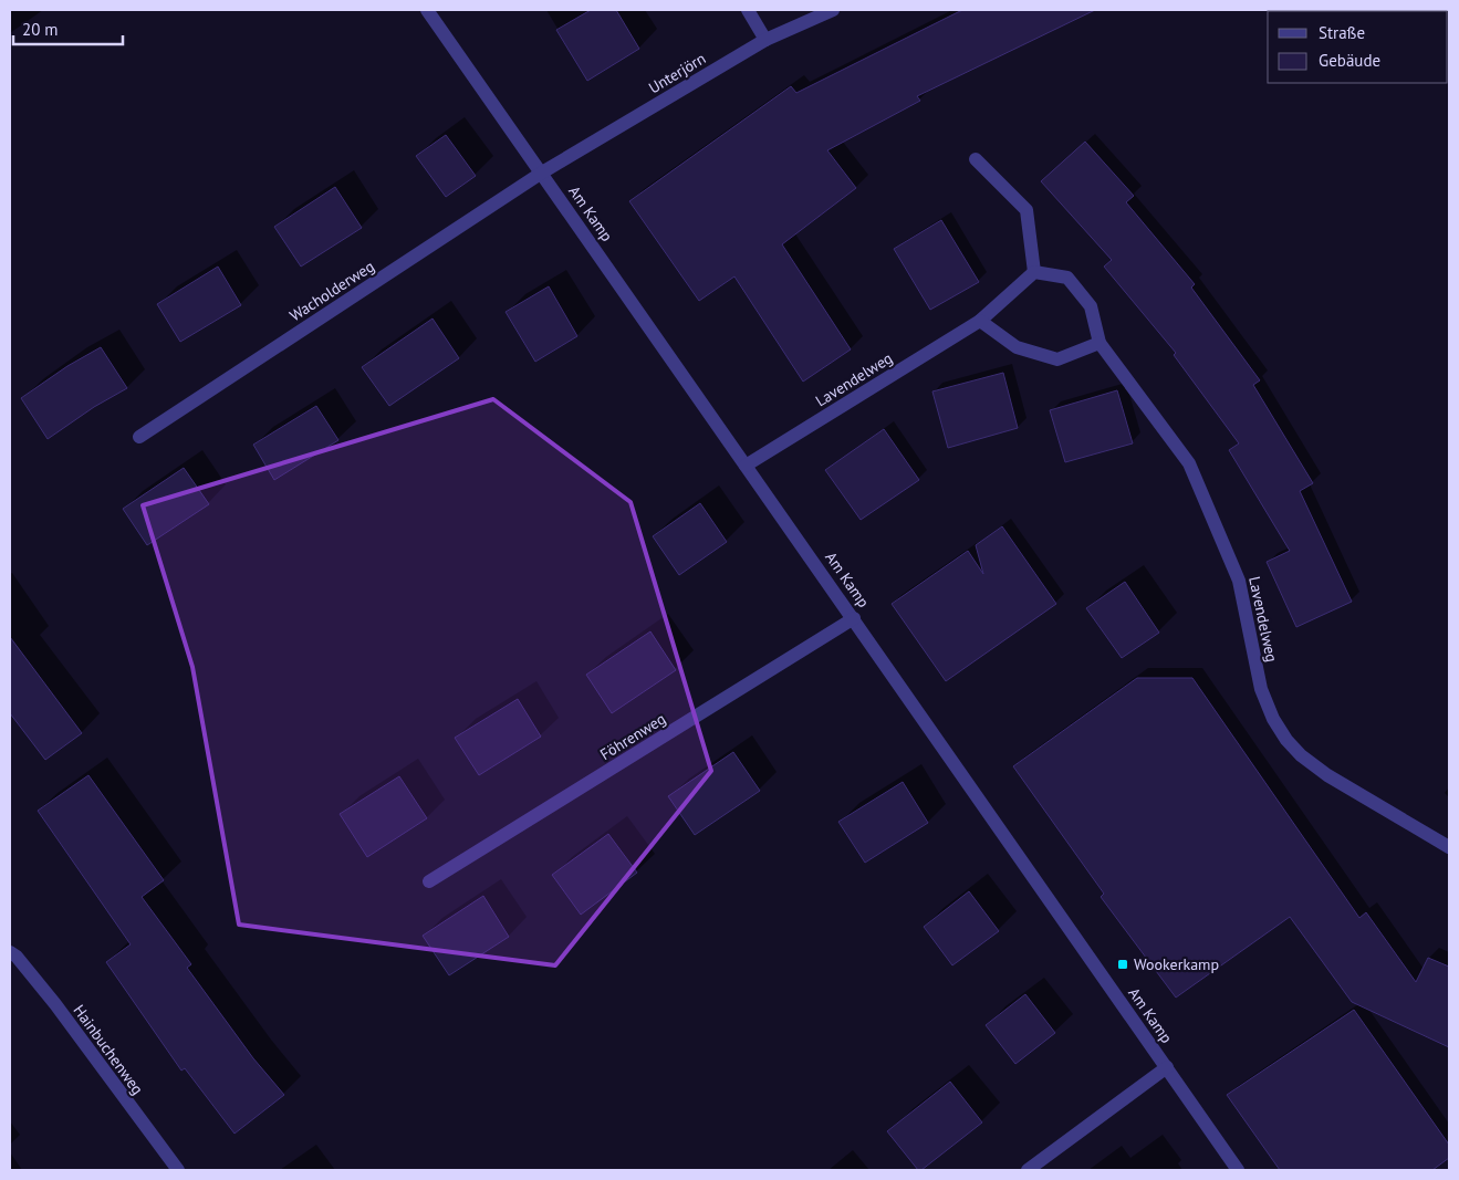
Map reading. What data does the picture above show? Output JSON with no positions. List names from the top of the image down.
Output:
{
  "streets": {
    "street": [
      "Unterjörn",
      "Am Kamp",
      "Wacholderweg",
      "Lavendelweg",
      "Föhrenweg",
      "Hainbuchenweg"
    ]
  },
  "crossings": [
    ["Unterjörn", "Am Kamp"],
    ["Unterjörn", "Wacholderweg"],
    ["Am Kamp", "Wacholderweg"],
    ["Am Kamp", "Lavendelweg"],
    ["Am Kamp", "Föhrenweg"]
  ],
  "places": {
    "transit": ["Wookerkamp"]
  },
  "legend": ["Straße", "Gebäude"],
  "scale_bar": "20 m"
}
